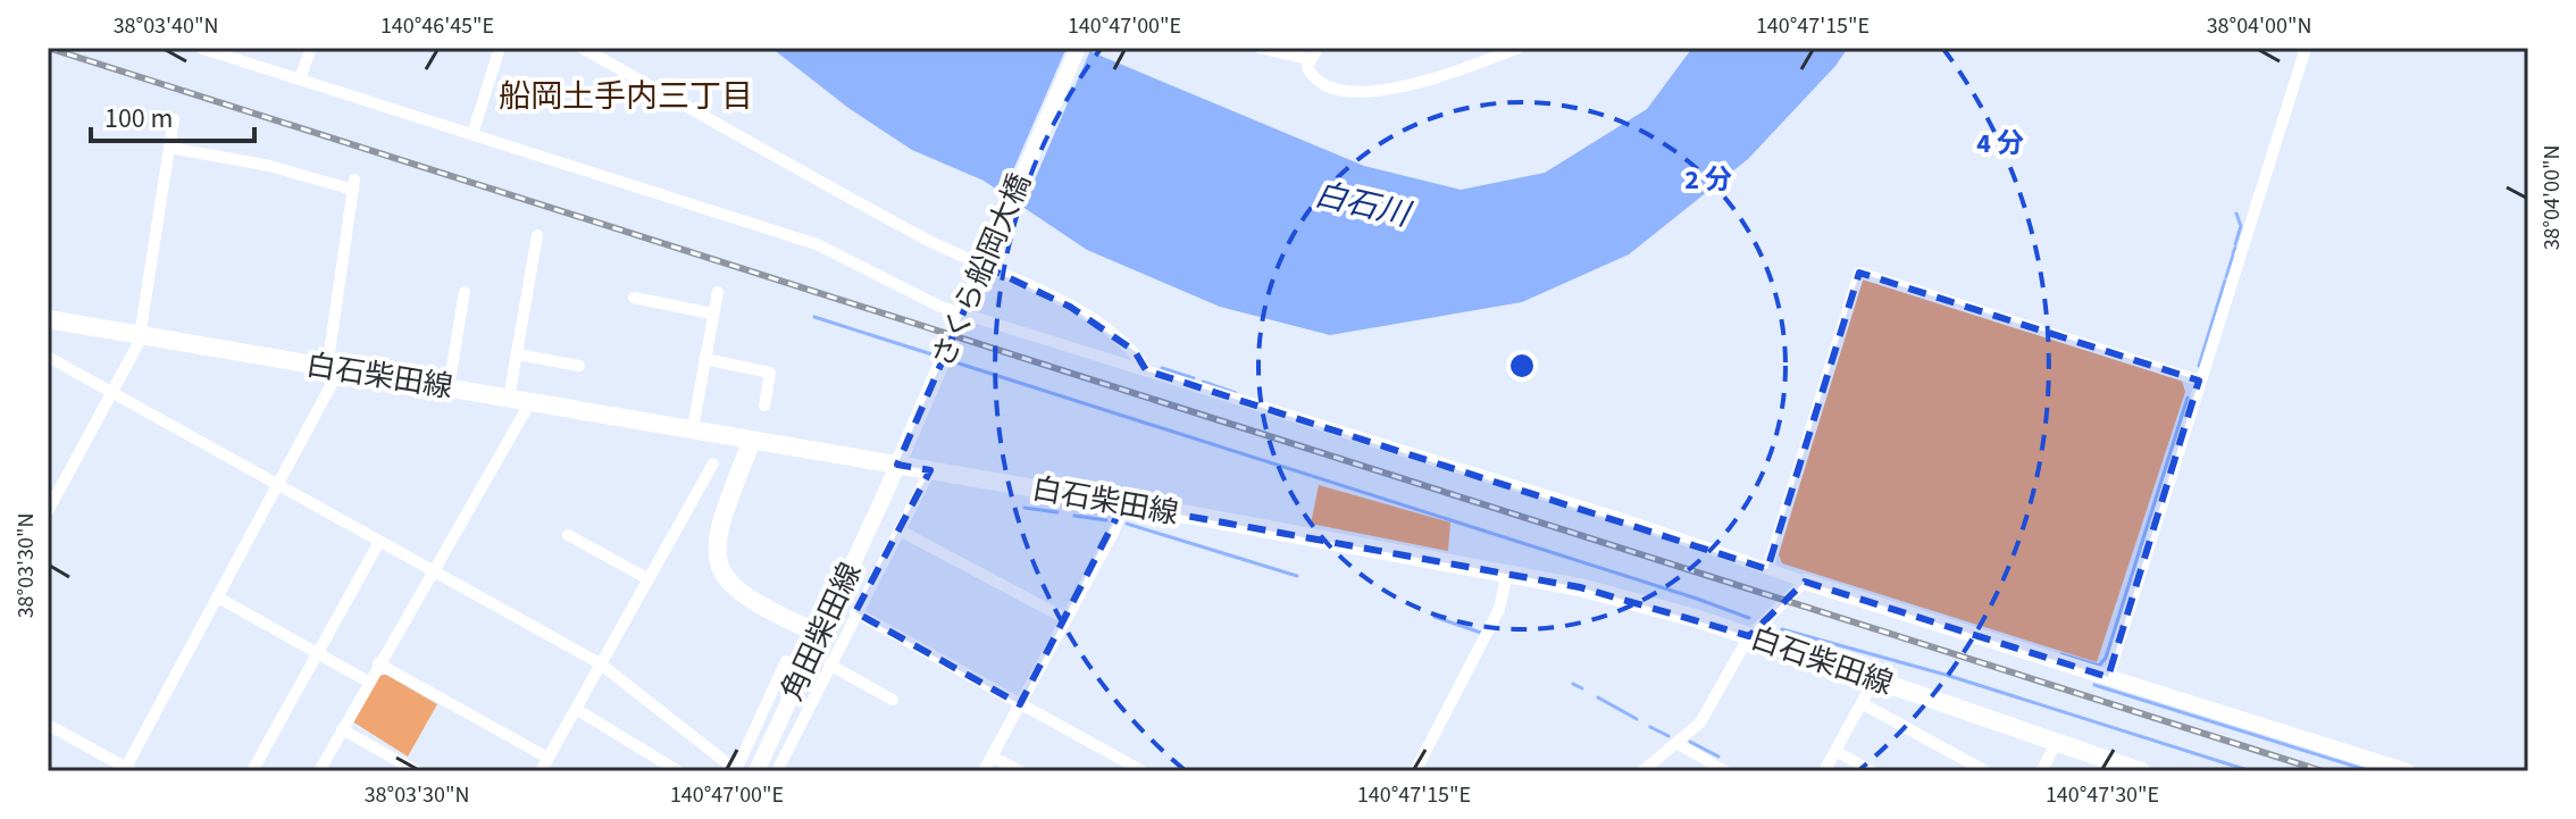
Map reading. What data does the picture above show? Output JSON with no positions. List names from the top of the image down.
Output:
{
  "streets": {
    "main road": ["さくら船岡大橋", "白石柴田線", "角田柴田線"]
  },
  "crossings": [
    ["さくら船岡大橋", "角田柴田線"]
  ],
  "districts": ["船岡土手内三丁目"],
  "water": ["白石川"],
  "scale_bar": "100 m",
  "coordinates": [
    "38°03'40\"N",
    "140°46'45\"E",
    "140°47'00\"E",
    "140°47'15\"E",
    "38°04'00\"N",
    "38°03'30\"N",
    "140°47'30\"E"
  ],
  "rings": ["4 分", "2 分"]
}
